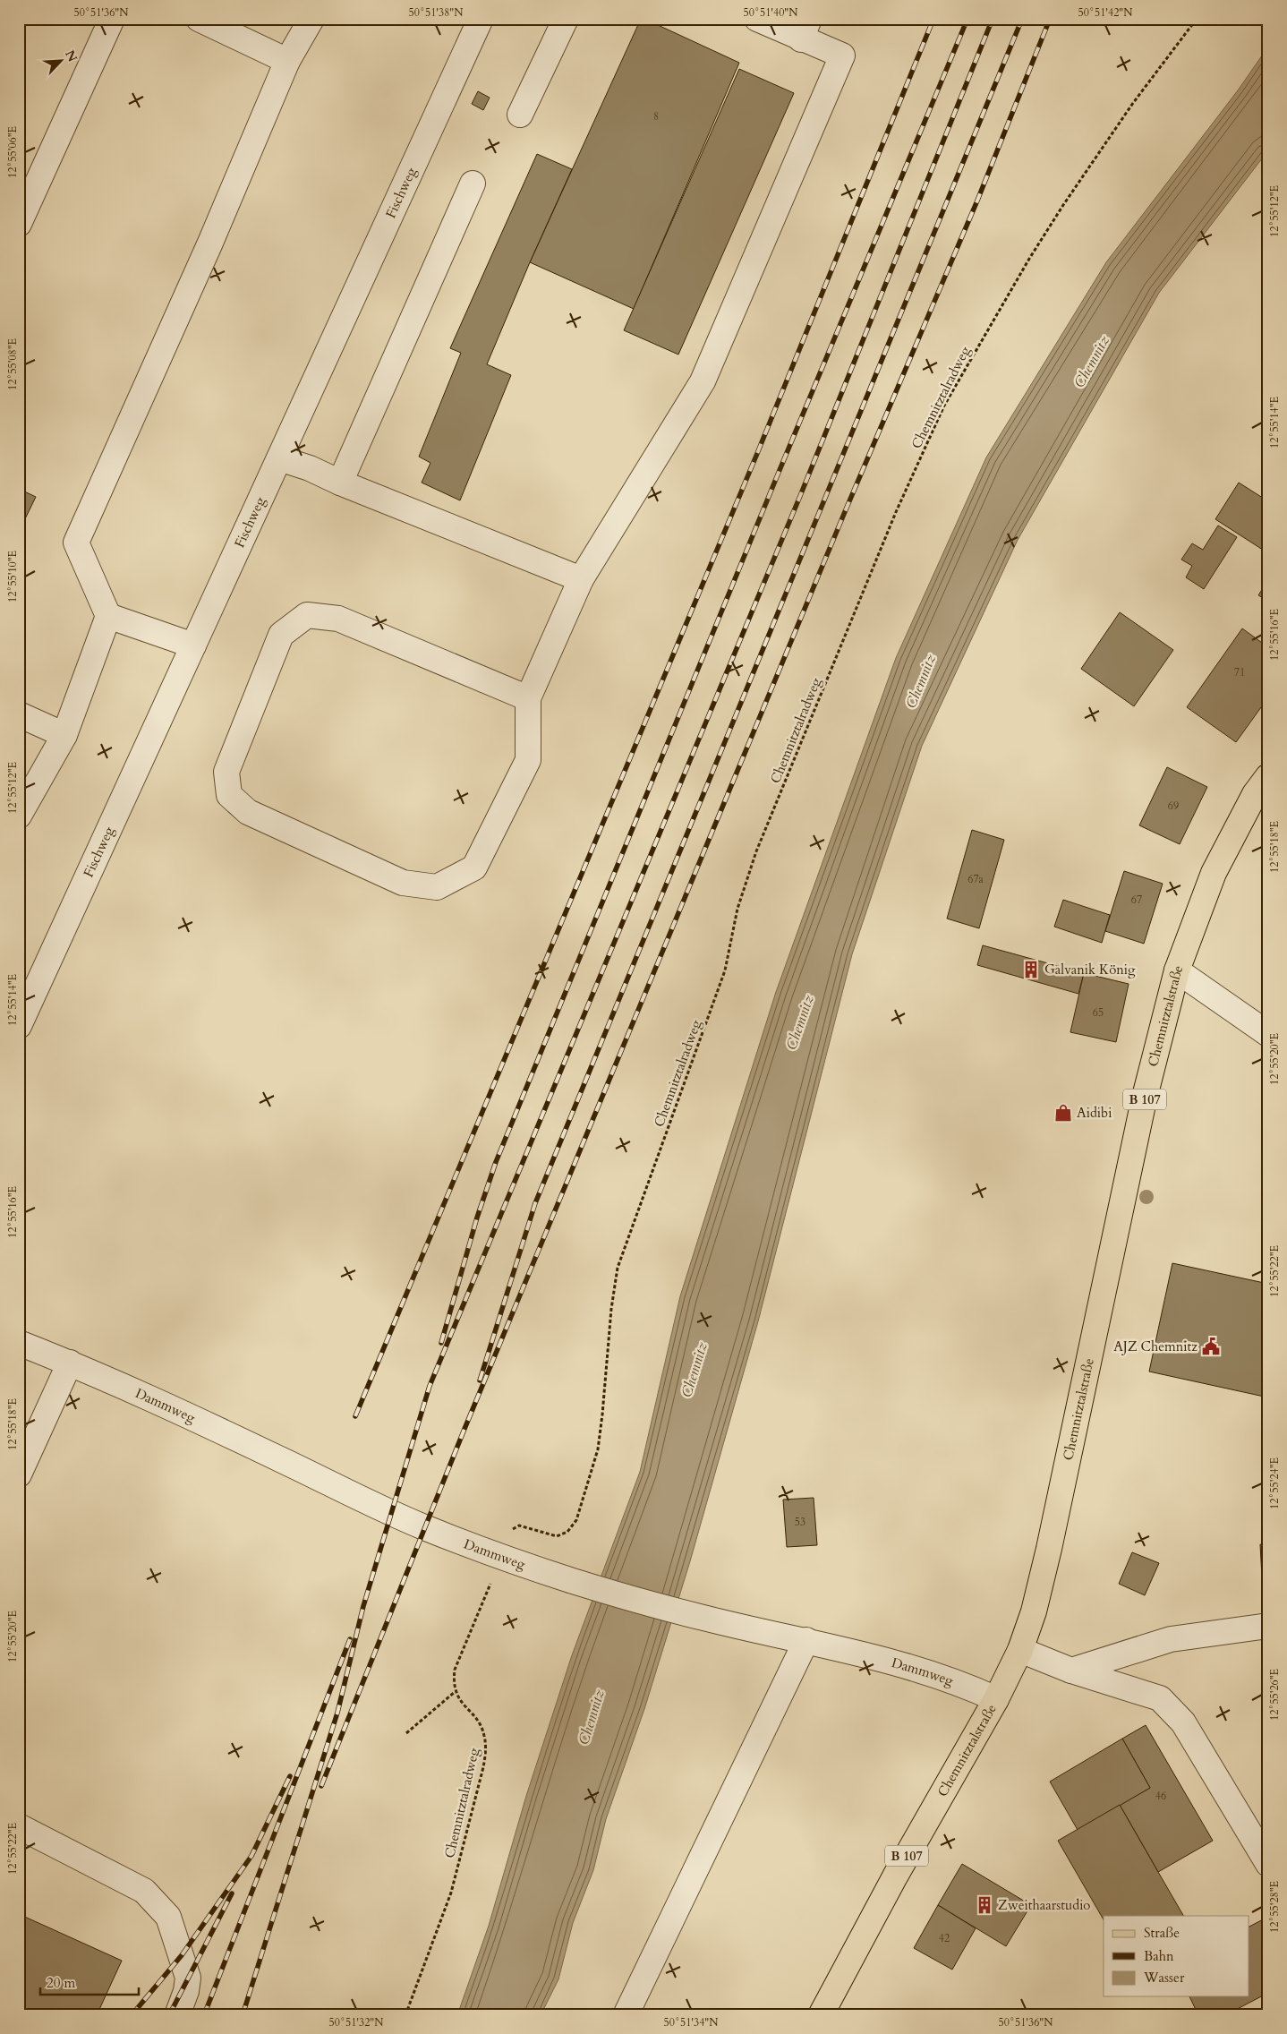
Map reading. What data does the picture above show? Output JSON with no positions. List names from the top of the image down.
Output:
{
  "streets": {
    "main road": ["Chemnitztalstraße", "B 107"],
    "street": ["Fischweg", "Dammweg"],
    "path": ["Chemnitztalradweg"]
  },
  "crossings": [
    ["Chemnitztalradweg", "Dammweg"],
    ["Chemnitztalstraße", "Dammweg"]
  ],
  "water": ["Chemnitz"],
  "places": {
    "building": ["Galvanik König", "Zweithaarstudio"],
    "shop": ["Aidibi"],
    "public building": ["AJZ Chemnitz"]
  },
  "house_numbers": [
    "8",
    "71",
    "69",
    "67a",
    "67",
    "65",
    "53",
    "46",
    "42"
  ],
  "legend": ["Straße", "Bahn", "Wasser"],
  "scale_bar": "20 m",
  "north": "top right",
  "coordinates": [
    "50°51'36\"N",
    "50°51'38\"N",
    "50°51'40\"N",
    "50°51'42\"N",
    "12°55'06\"E",
    "12°55'12\"E",
    "12°55'08\"E",
    "12°55'14\"E",
    "12°55'10\"E",
    "12°55'16\"E",
    "12°55'18\"E",
    "12°55'20\"E",
    "12°55'22\"E",
    "12°55'24\"E",
    "12°55'26\"E",
    "12°55'28\"E",
    "50°51'32\"N",
    "50°51'34\"N"
  ]
}
